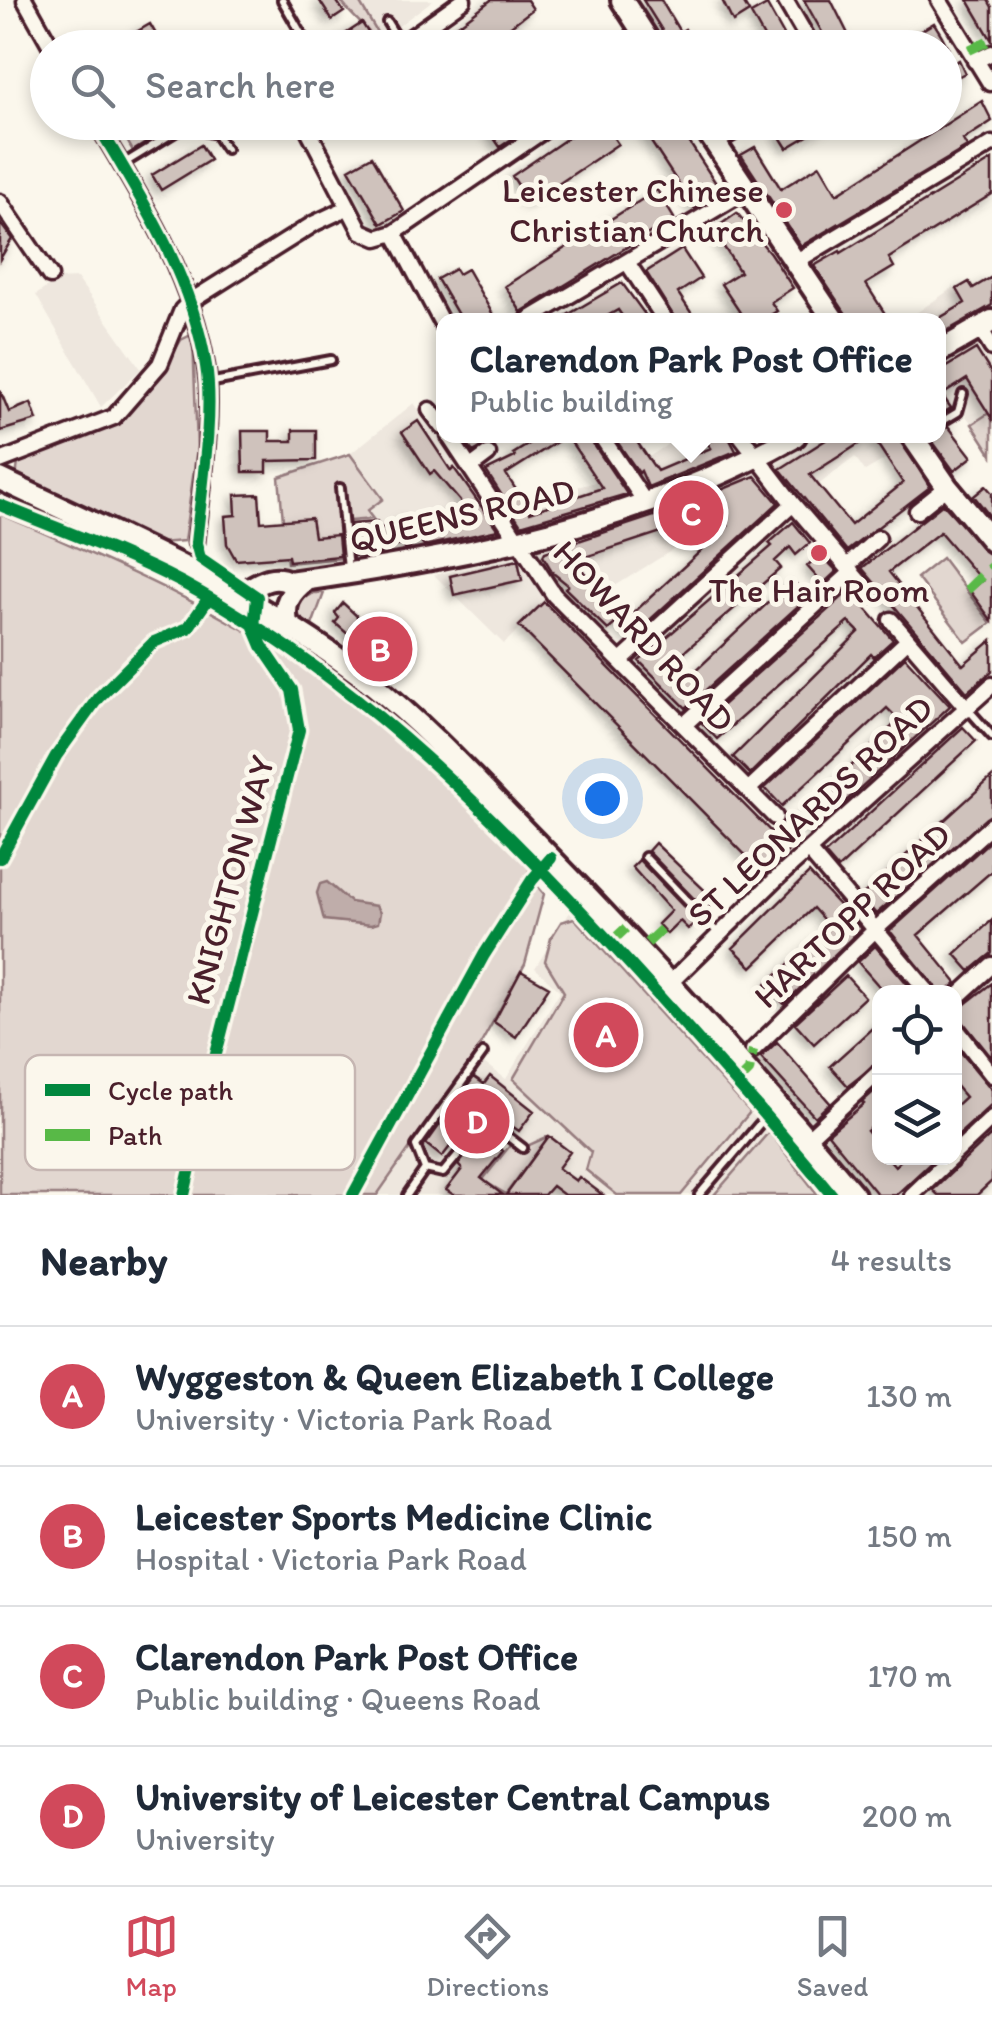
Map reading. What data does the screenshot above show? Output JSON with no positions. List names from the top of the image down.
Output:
{
  "streets": {
    "street": [
      "QUEENS ROAD",
      "HOWARD ROAD",
      "ST LEONARDS ROAD",
      "HARTOPP ROAD"
    ],
    "cycle path": ["KNIGHTON WAY"]
  },
  "crossings": [
    ["QUEENS ROAD", "HOWARD ROAD"]
  ],
  "places": ["Leicester Chinese Christian Church", "The Hair Room"],
  "legend": ["Cycle path", "Path"],
  "page": {
    "search": "Search here",
    "popup": ["Clarendon Park Post Office", "Public building"],
    "pins": [
      "C",
      "B",
      "A",
      "D"
    ],
    "heading": ["Nearby", "4 results"],
    "list": [
      {
        "mark": "A",
        "name": "Wyggeston & Queen Elizabeth I College",
        "note": "University · Victoria Park Road",
        "value": "130 m"
      },
      {
        "mark": "B",
        "name": "Leicester Sports Medicine Clinic",
        "note": "Hospital · Victoria Park Road",
        "value": "150 m"
      },
      {
        "mark": "C",
        "name": "Clarendon Park Post Office",
        "note": "Public building · Queens Road",
        "value": "170 m"
      },
      {
        "mark": "D",
        "name": "University of Leicester Central Campus",
        "note": "University",
        "value": "200 m"
      }
    ],
    "nav": ["Map", "Directions", "Saved"]
  }
}
